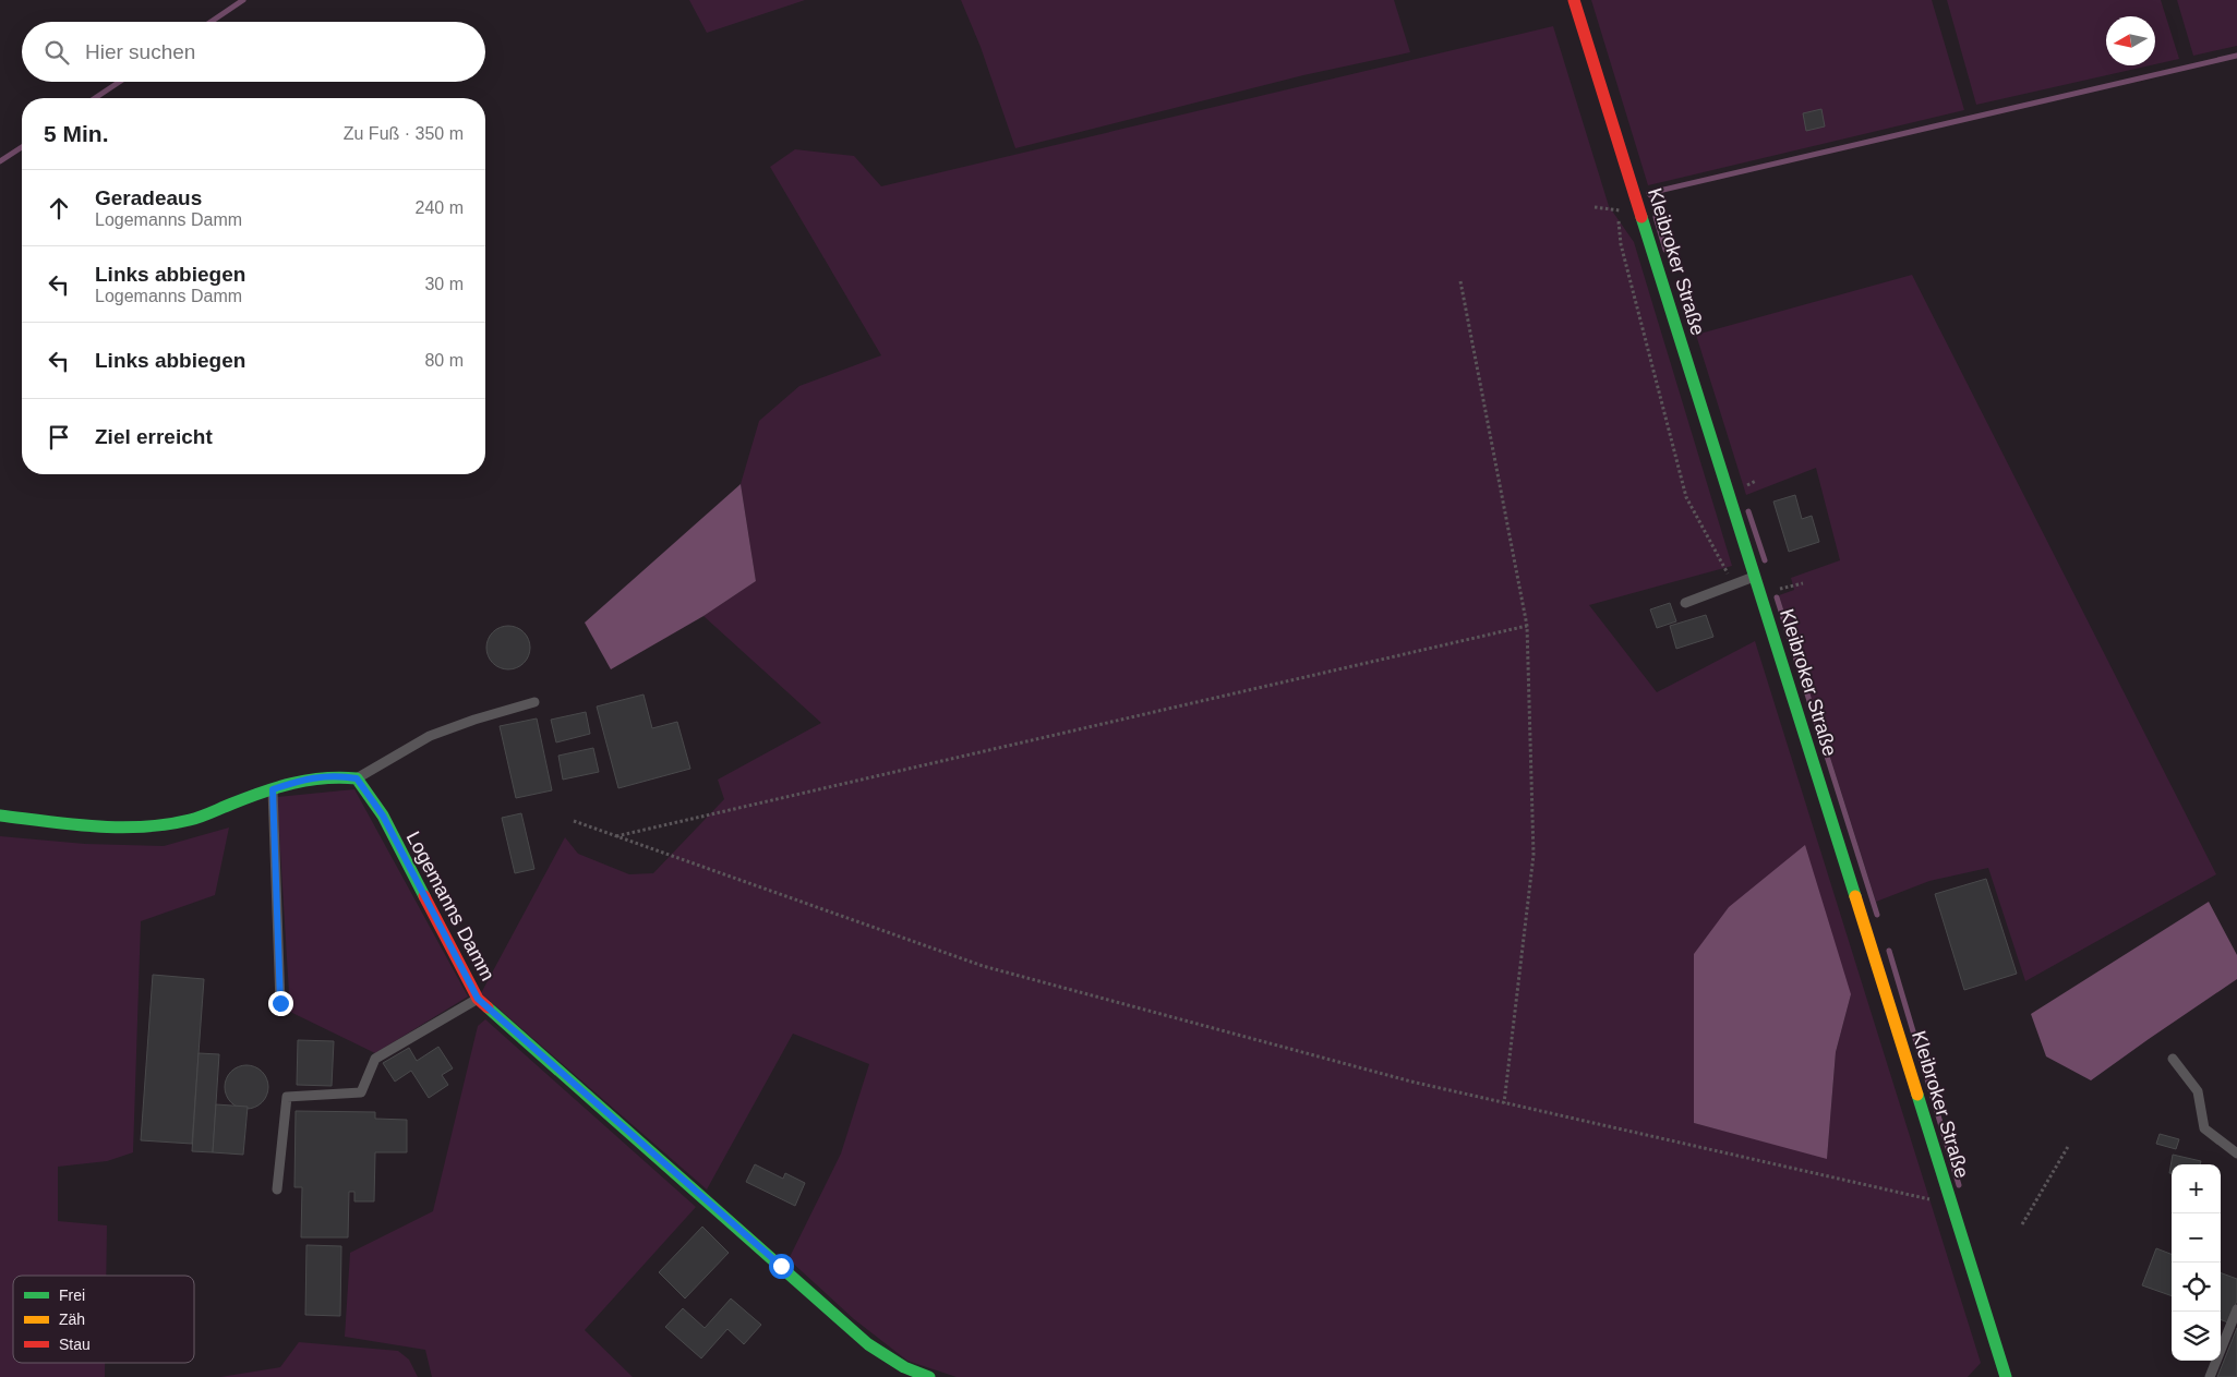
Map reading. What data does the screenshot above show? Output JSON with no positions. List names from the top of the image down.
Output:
{
  "streets": {
    "street": ["Kleibroker Straße", "Logemanns Damm"]
  },
  "legend": ["Frei", "Zäh", "Stau"],
  "north": "left",
  "page": {
    "search": "Hier suchen",
    "heading": ["5 Min.", "Zu Fuß · 350 m"],
    "list": [
      ["Geradeaus", "Logemanns Damm", "240 m"],
      ["Links abbiegen", "Logemanns Damm", "30 m"],
      ["Links abbiegen", "80 m"],
      "Ziel erreicht"
    ],
    "map_buttons": ["+", "−"]
  }
}
